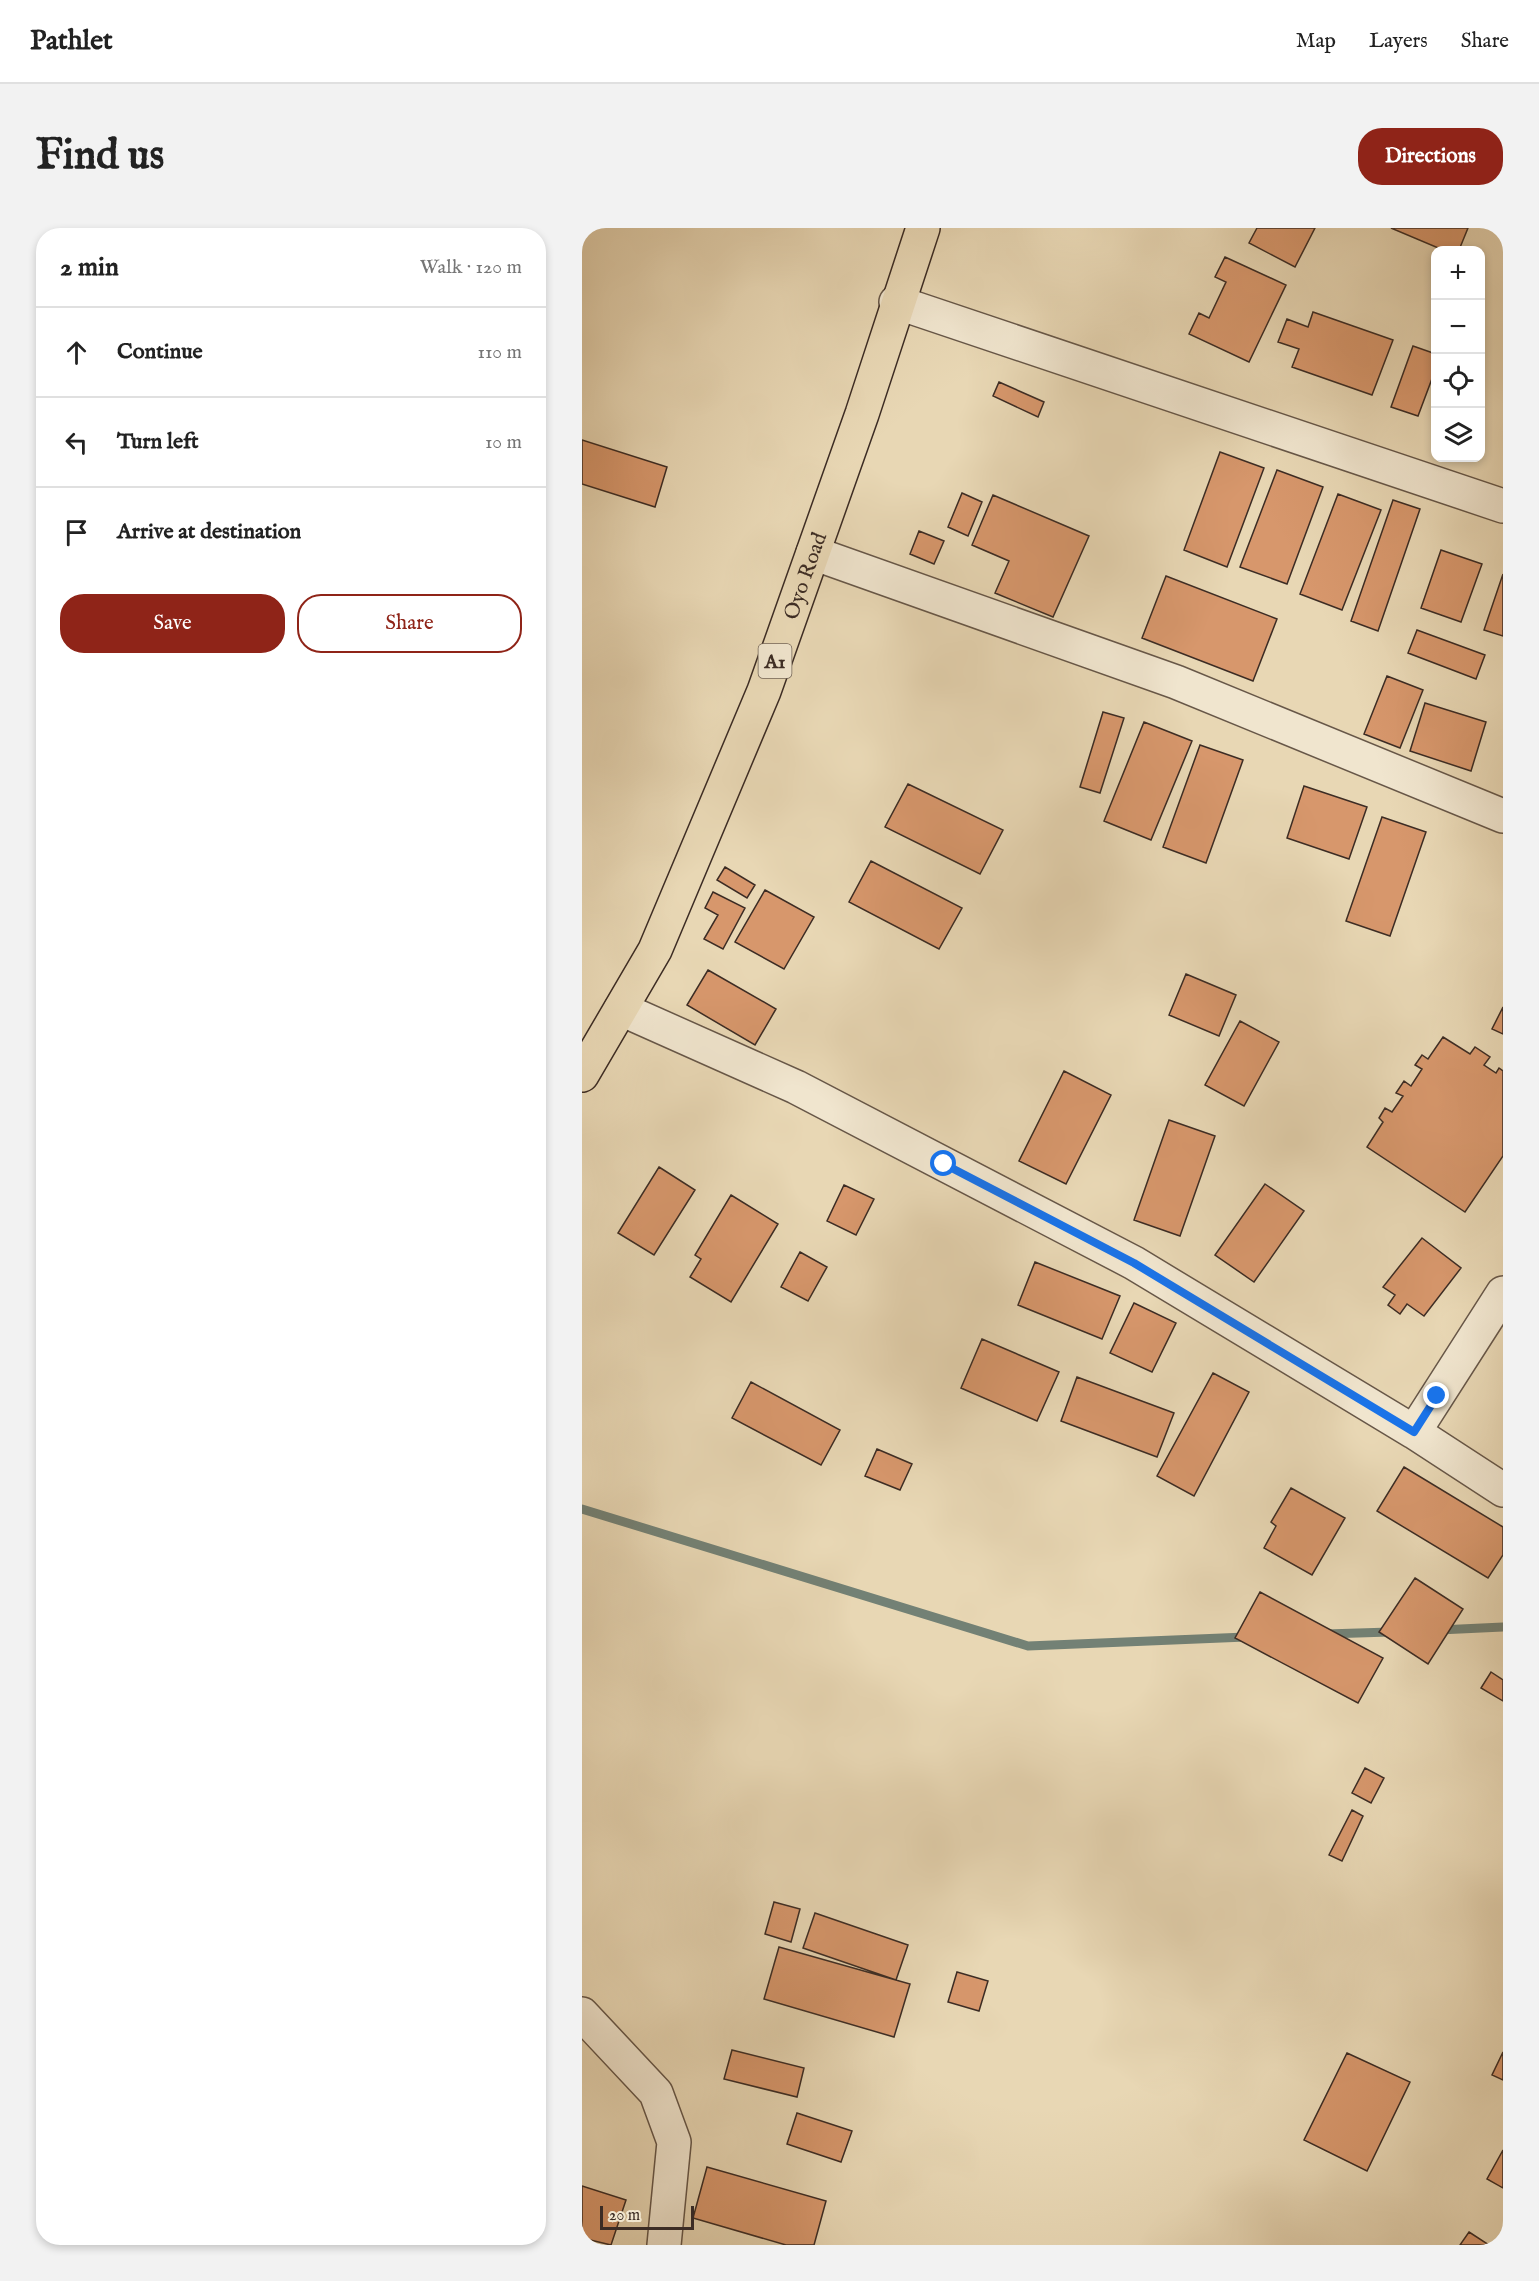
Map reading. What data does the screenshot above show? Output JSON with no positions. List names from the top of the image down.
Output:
{
  "streets": {
    "highway": ["Oyo Road", "A1"]
  },
  "scale_bar": "20 m",
  "page": {
    "header": "Pathlet",
    "nav": ["Map", "Layers", "Share"],
    "buttons": [
      "Directions",
      ["Save", "Share"]
    ],
    "title": "Find us",
    "heading": ["2 min", "Walk · 120 m"],
    "map_buttons": ["+", "−"],
    "list": [
      ["Continue", "110 m"],
      ["Turn left", "10 m"],
      "Arrive at destination"
    ],
    "scale": "20 m"
  }
}
